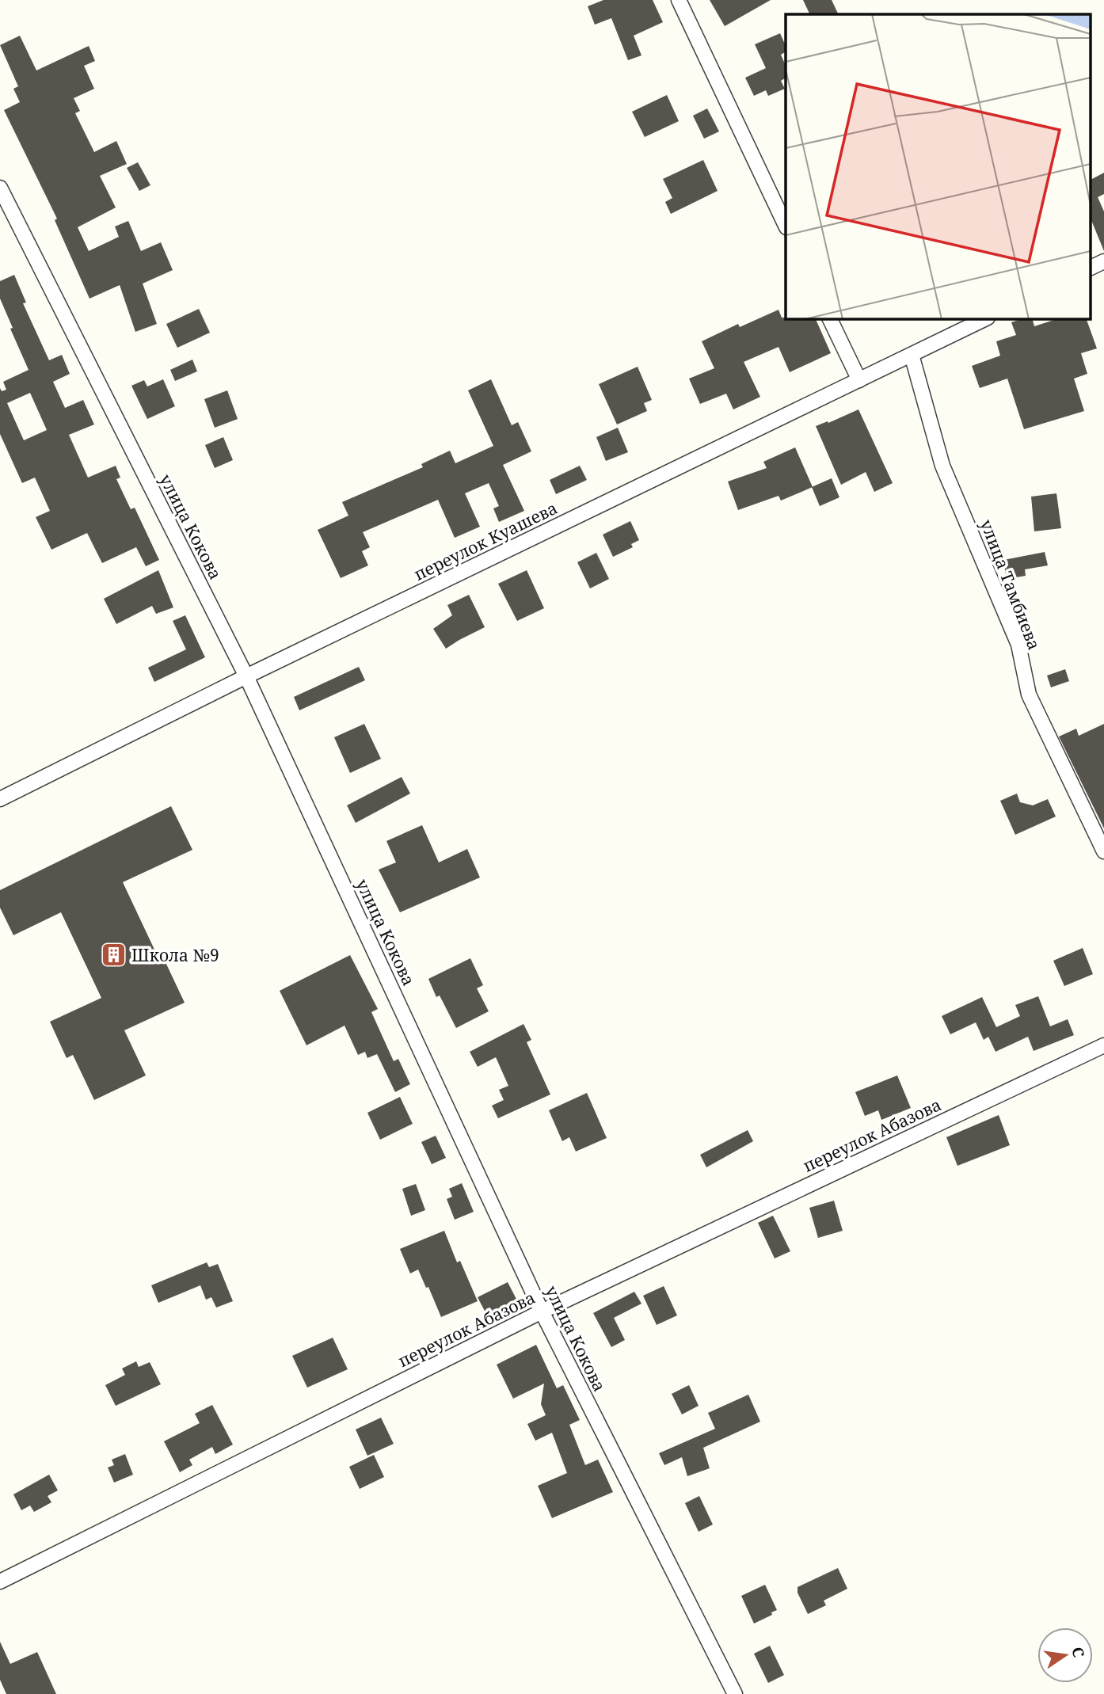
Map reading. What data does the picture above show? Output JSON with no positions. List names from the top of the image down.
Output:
{
  "streets": {
    "street": [
      "улица Кокова",
      "переулок Куашева",
      "улица Тамбиева",
      "переулок Абазова"
    ]
  },
  "crossings": [
    ["улица Кокова", "переулок Куашева"],
    ["улица Кокова", "переулок Абазова"],
    ["переулок Куашева", "улица Тамбиева"]
  ],
  "places": {
    "building": ["Школа №9"]
  },
  "north": "right"
}
